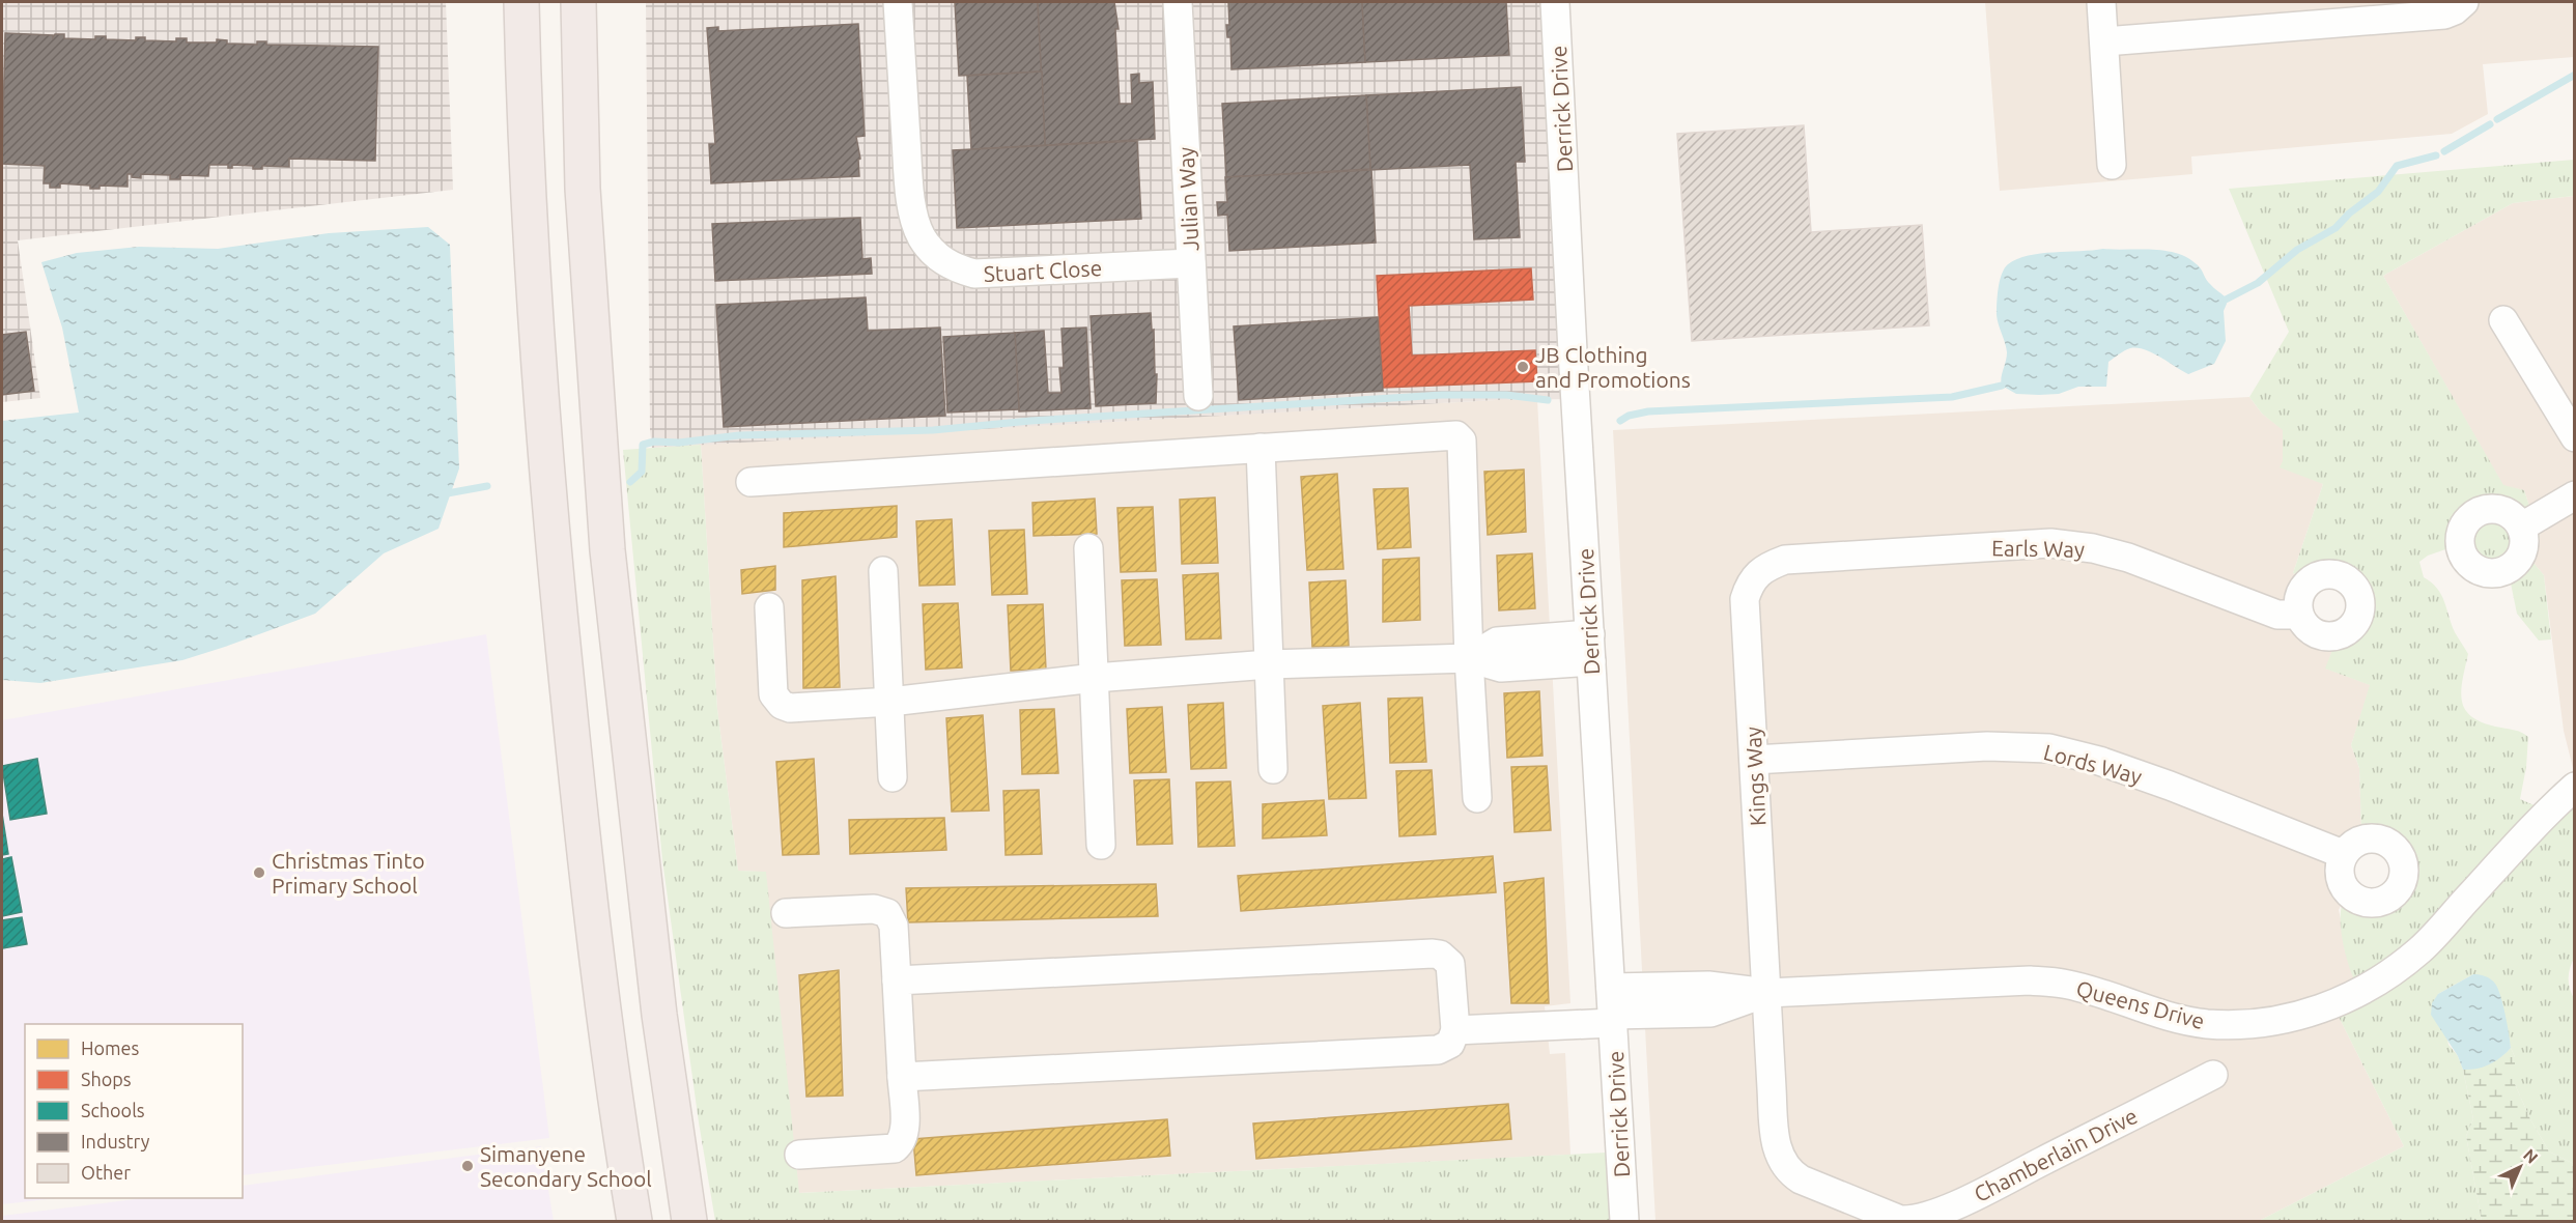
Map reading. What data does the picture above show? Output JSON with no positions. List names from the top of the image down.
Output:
{
  "streets": {
    "street": [
      "Derrick Drive",
      "Julian Way",
      "Stuart Close",
      "Earls Way",
      "Lords Way",
      "Kings Way",
      "Queens Drive",
      "Chamberlain Drive"
    ]
  },
  "crossings": [
    ["Derrick Drive", "Queens Drive"],
    ["Julian Way", "Stuart Close"],
    ["Earls Way", "Kings Way"],
    ["Lords Way", "Kings Way"],
    ["Kings Way", "Queens Drive"],
    ["Kings Way", "Chamberlain Drive"],
    ["Queens Drive", "Chamberlain Drive"]
  ],
  "places": ["JB Clothing and Promotions", "Christmas Tinto Primary School", "Simanyene Secondary School"],
  "legend": [
    "Homes",
    "Shops",
    "Schools",
    "Industry",
    "Other"
  ],
  "north": "top right"
}
